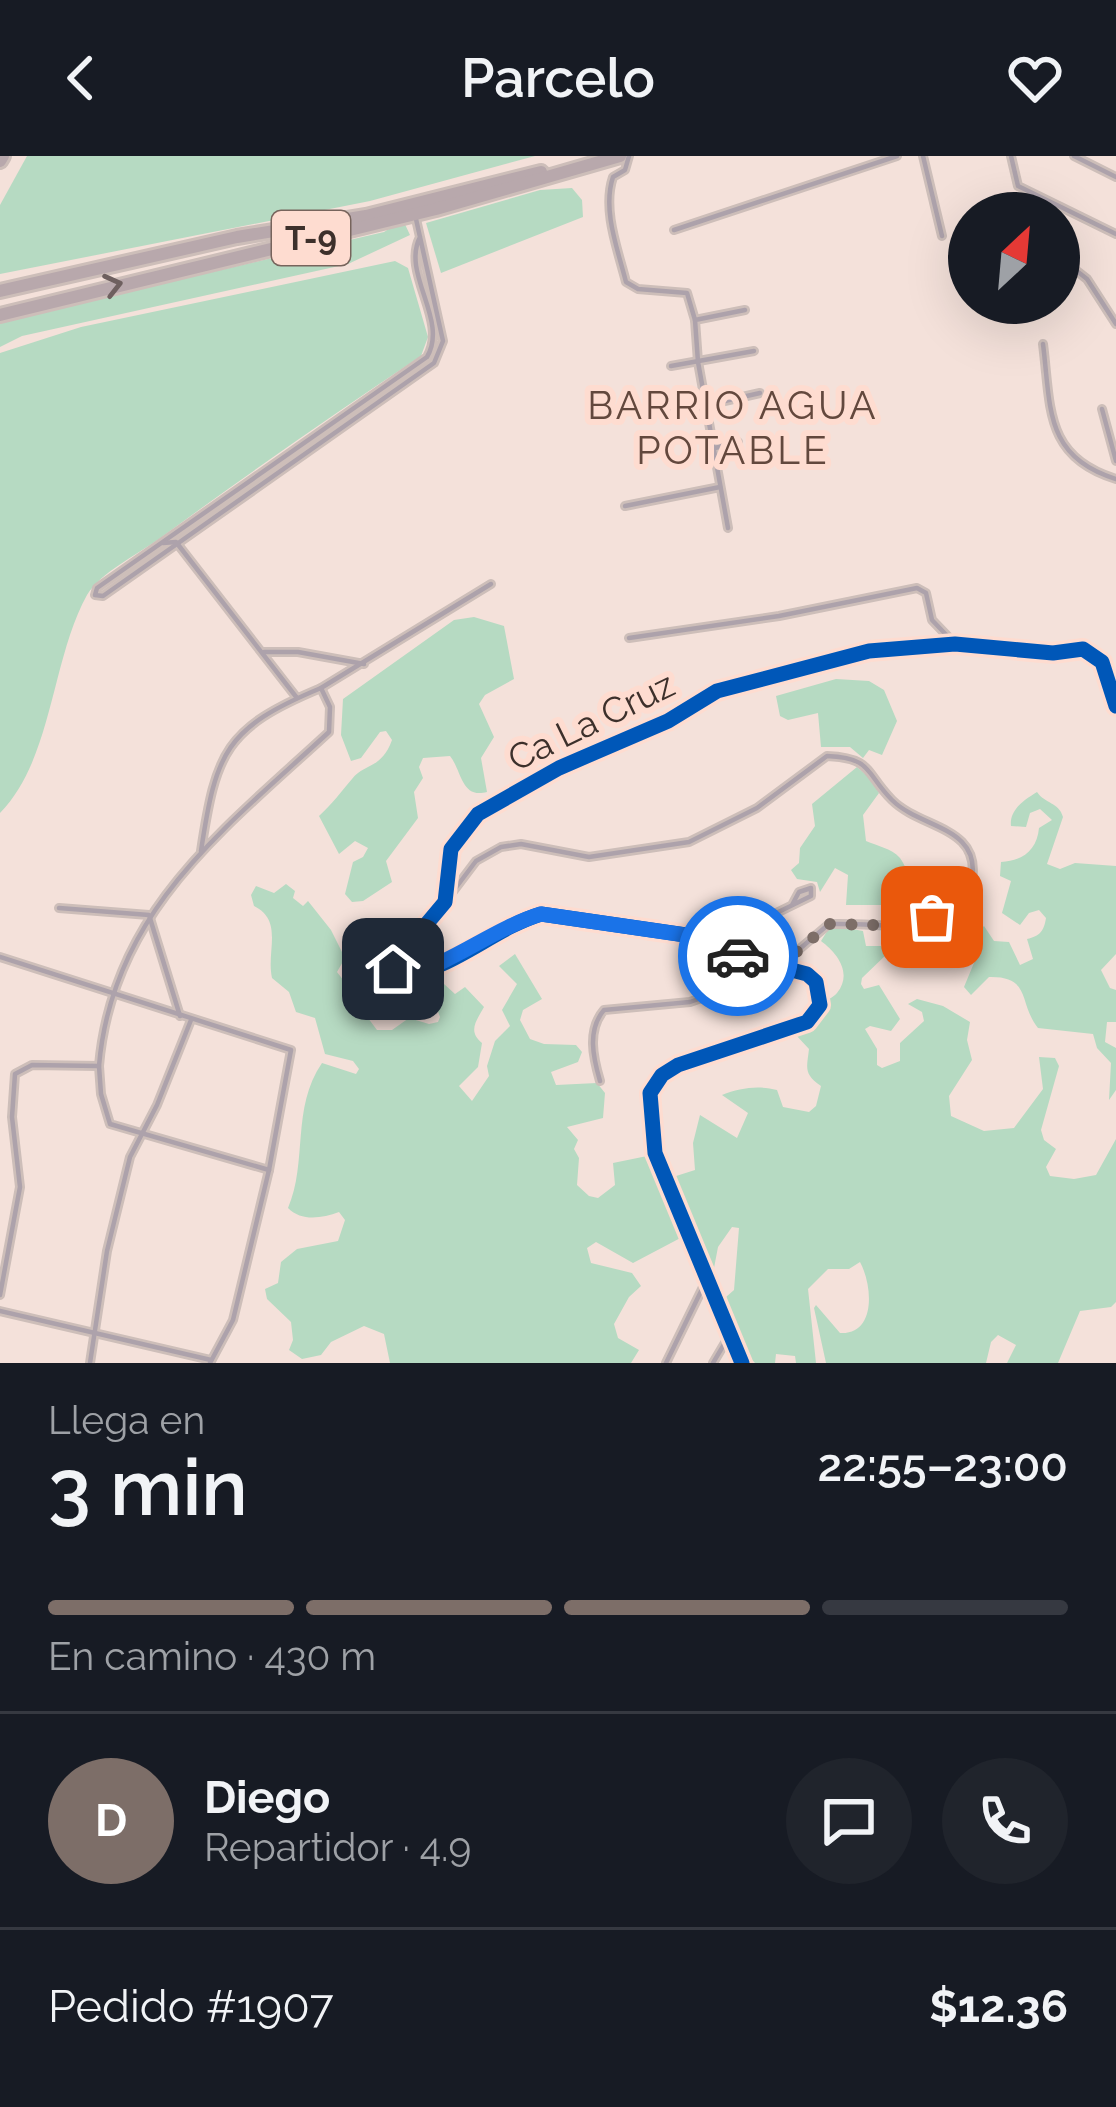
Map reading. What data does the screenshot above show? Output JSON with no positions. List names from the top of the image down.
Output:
{
  "streets": {
    "highway": ["T-9"],
    "street": ["Ca La Cruz"]
  },
  "districts": ["BARRIO AGUA POTABLE"],
  "north": "top right",
  "page": {
    "header": "Parcelo",
    "heading": ["3 min", "Llega en", "22:55–23:00"],
    "panel": [
      "Diego",
      "Repartidor · 4.9",
      "Pedido #1907",
      "$12.36"
    ],
    "bar": "En camino · 430 m",
    "round": "D"
  }
}
